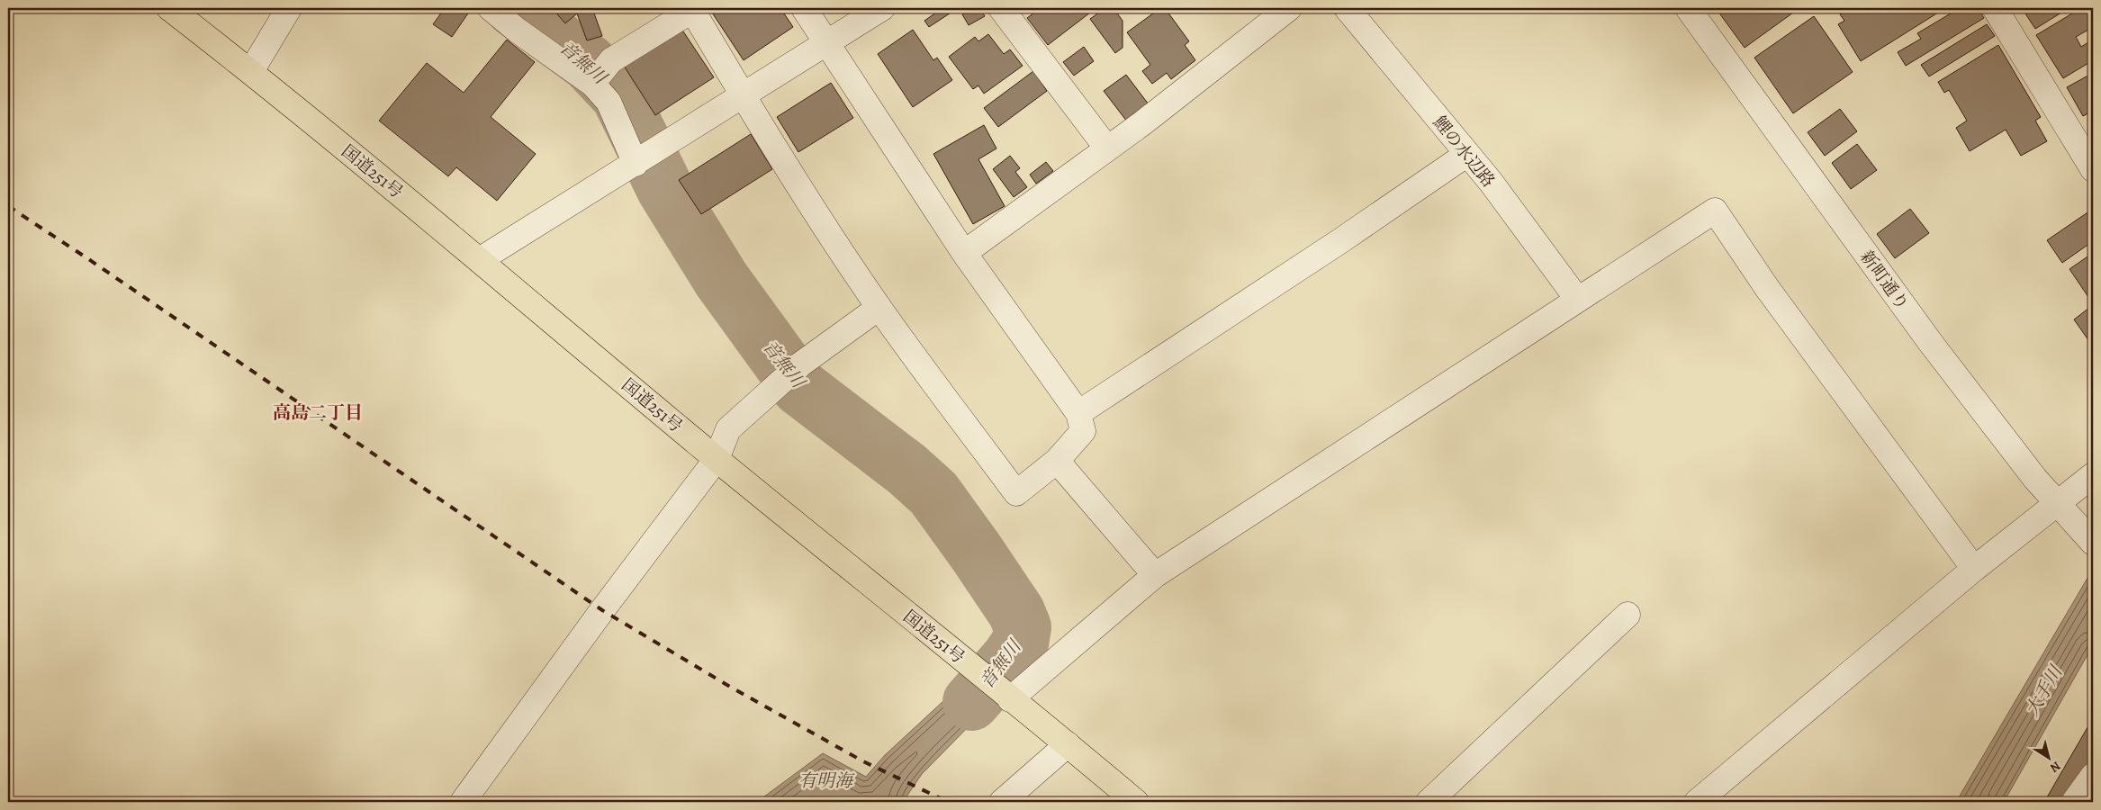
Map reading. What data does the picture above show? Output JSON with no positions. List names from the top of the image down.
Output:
{
  "streets": {
    "highway": ["国道251号"],
    "street": ["鯉の水辺路", "新町通り"]
  },
  "districts": ["高島二丁目"],
  "water": ["音無川", "大手川", "有明海"],
  "north": "bottom right"
}
